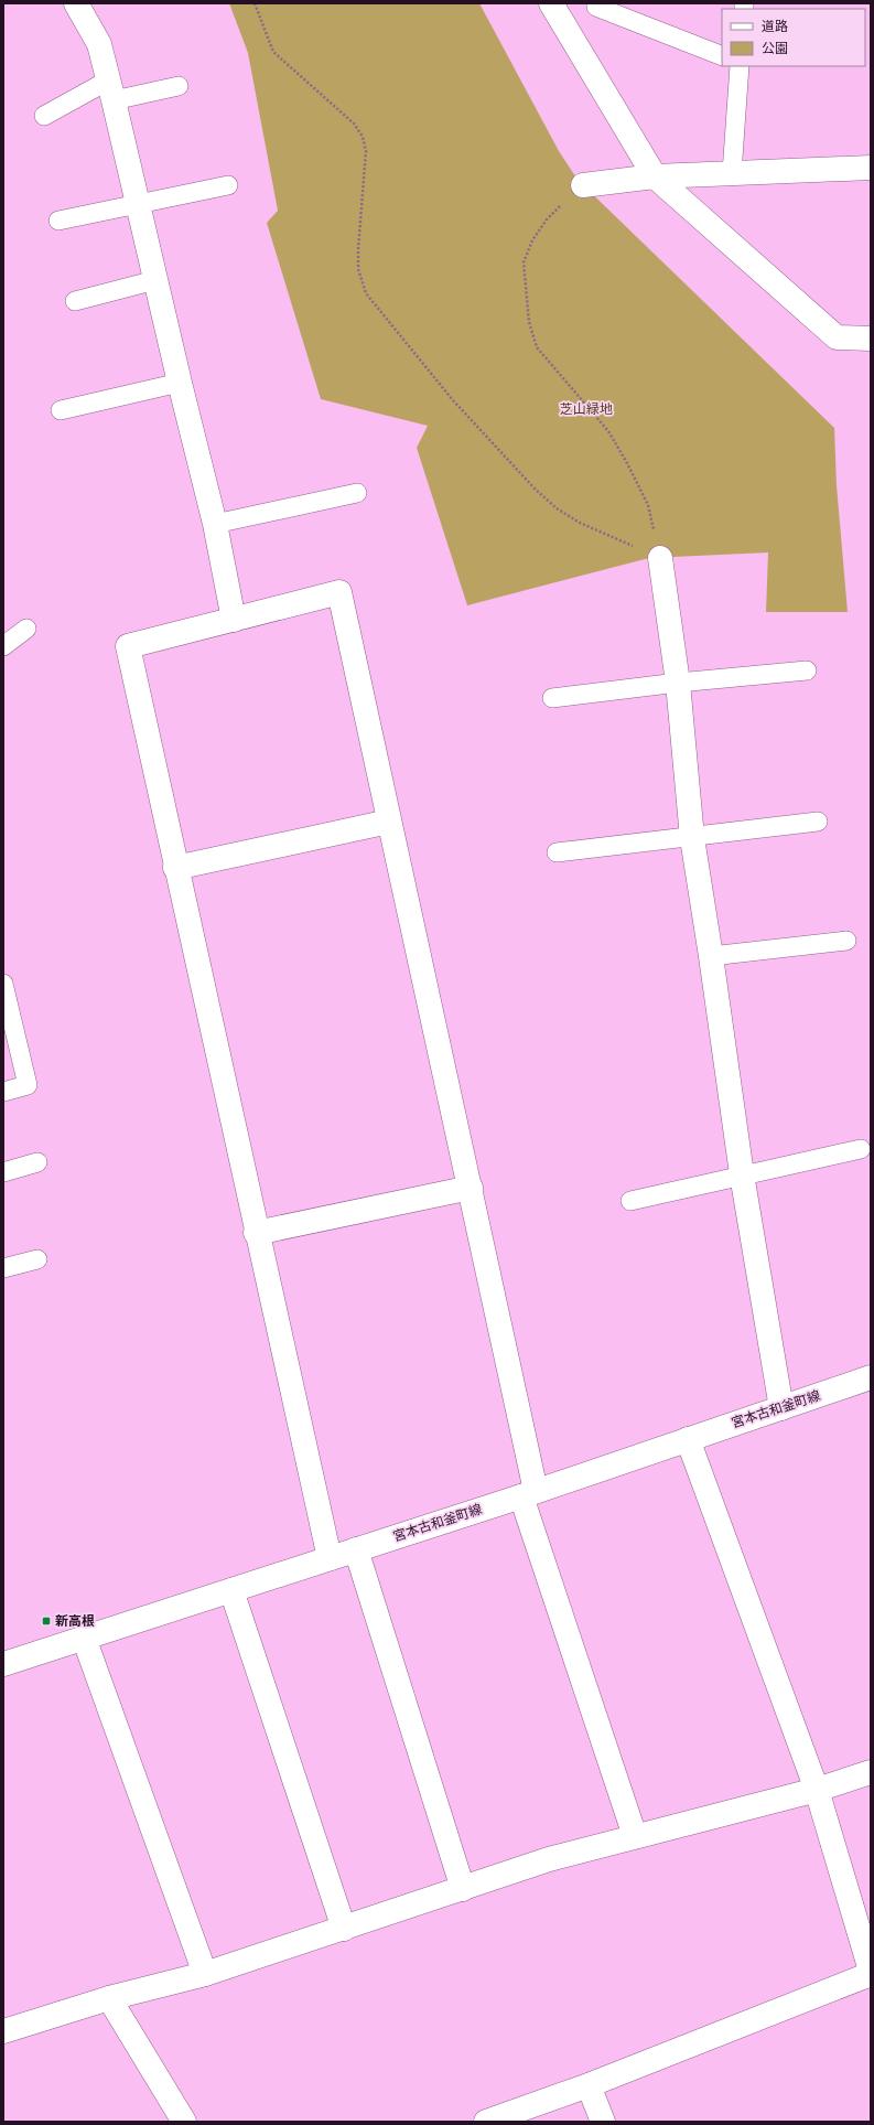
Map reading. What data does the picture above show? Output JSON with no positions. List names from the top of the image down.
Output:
{
  "streets": {
    "street": ["宮本古和釜町線"]
  },
  "parks": ["芝山緑地"],
  "places": {
    "transit": ["新高根"]
  },
  "legend": ["道路", "公園"]
}
